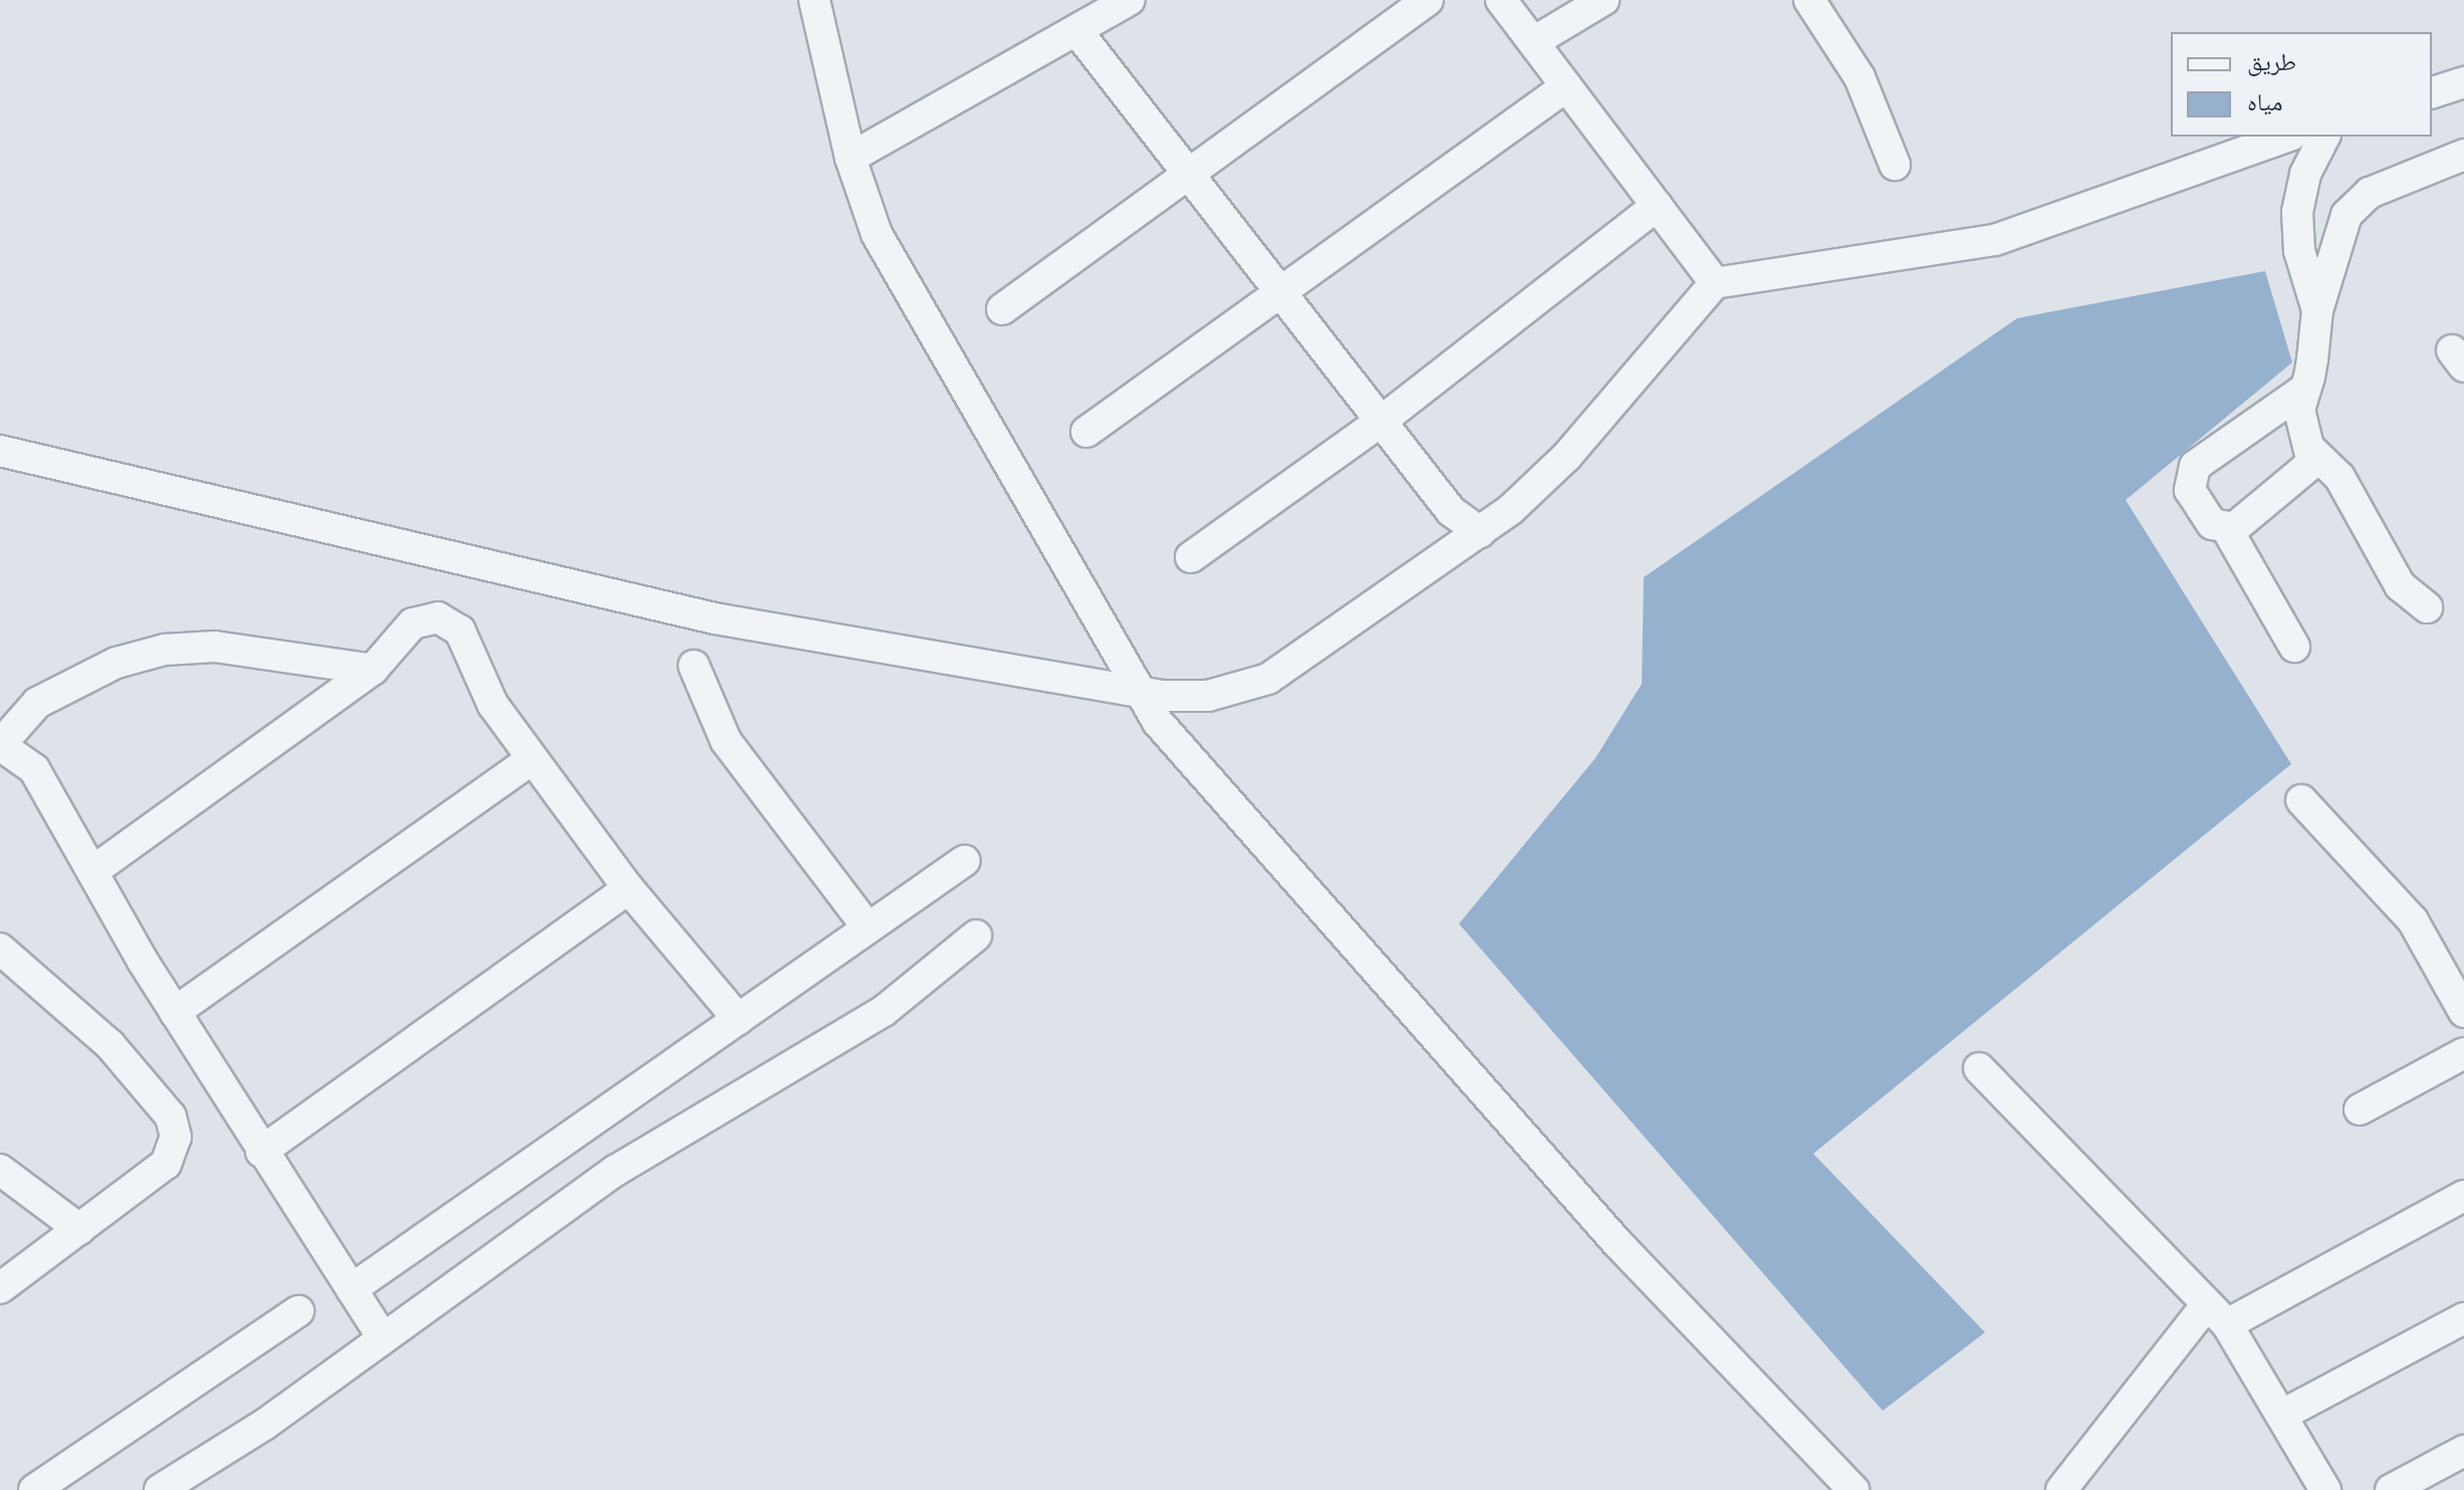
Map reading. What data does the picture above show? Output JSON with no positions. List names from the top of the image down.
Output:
{
  "legend": ["طريق", "مياه"]
}
